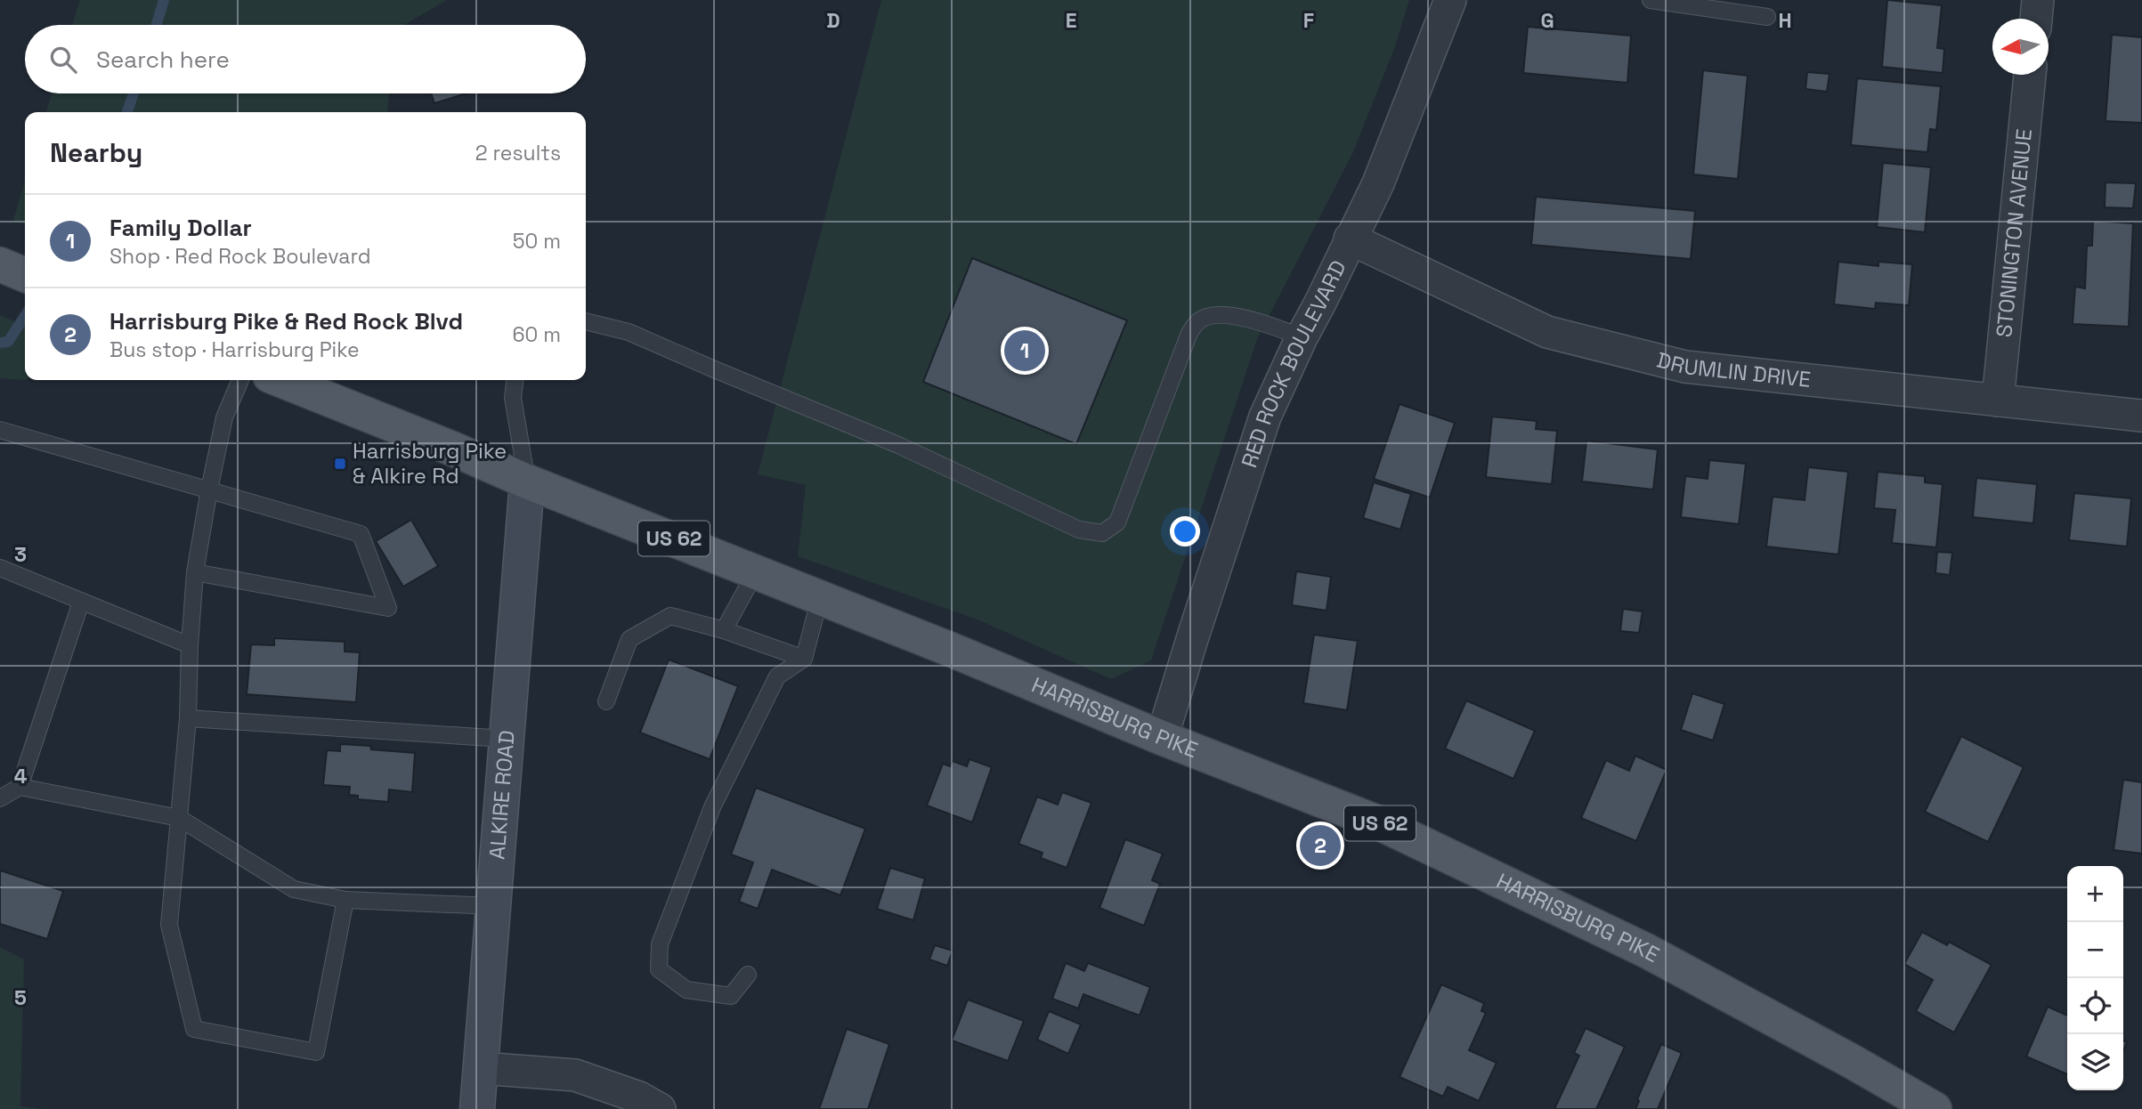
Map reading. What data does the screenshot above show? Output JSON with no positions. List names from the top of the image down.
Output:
{
  "streets": {
    "main road": ["US 62", "HARRISBURG PIKE", "ALKIRE ROAD"],
    "street": ["STONINGTON AVENUE", "RED ROCK BOULEVARD", "DRUMLIN DRIVE"]
  },
  "crossings": [
    ["STONINGTON AVENUE", "DRUMLIN DRIVE"],
    ["RED ROCK BOULEVARD", "DRUMLIN DRIVE"],
    ["RED ROCK BOULEVARD", "HARRISBURG PIKE"],
    ["HARRISBURG PIKE", "ALKIRE ROAD"]
  ],
  "places": {
    "transit": ["Harrisburg Pike & Alkire Rd"]
  },
  "north": "left",
  "page": {
    "search": "Search here",
    "heading": ["Nearby", "2 results"],
    "list": [
      {
        "mark": "1",
        "name": "Family Dollar",
        "note": "Shop · Red Rock Boulevard",
        "value": "50 m"
      },
      {
        "mark": "2",
        "name": "Harrisburg Pike & Red Rock Blvd",
        "note": "Bus stop · Harrisburg Pike",
        "value": "60 m"
      }
    ],
    "pins": ["1", "2"],
    "map_buttons": ["+", "−"]
  },
  "grid": {
    "columns": [
      "D",
      "E",
      "F",
      "G",
      "H"
    ],
    "rows": ["3", "4", "5"]
  }
}
